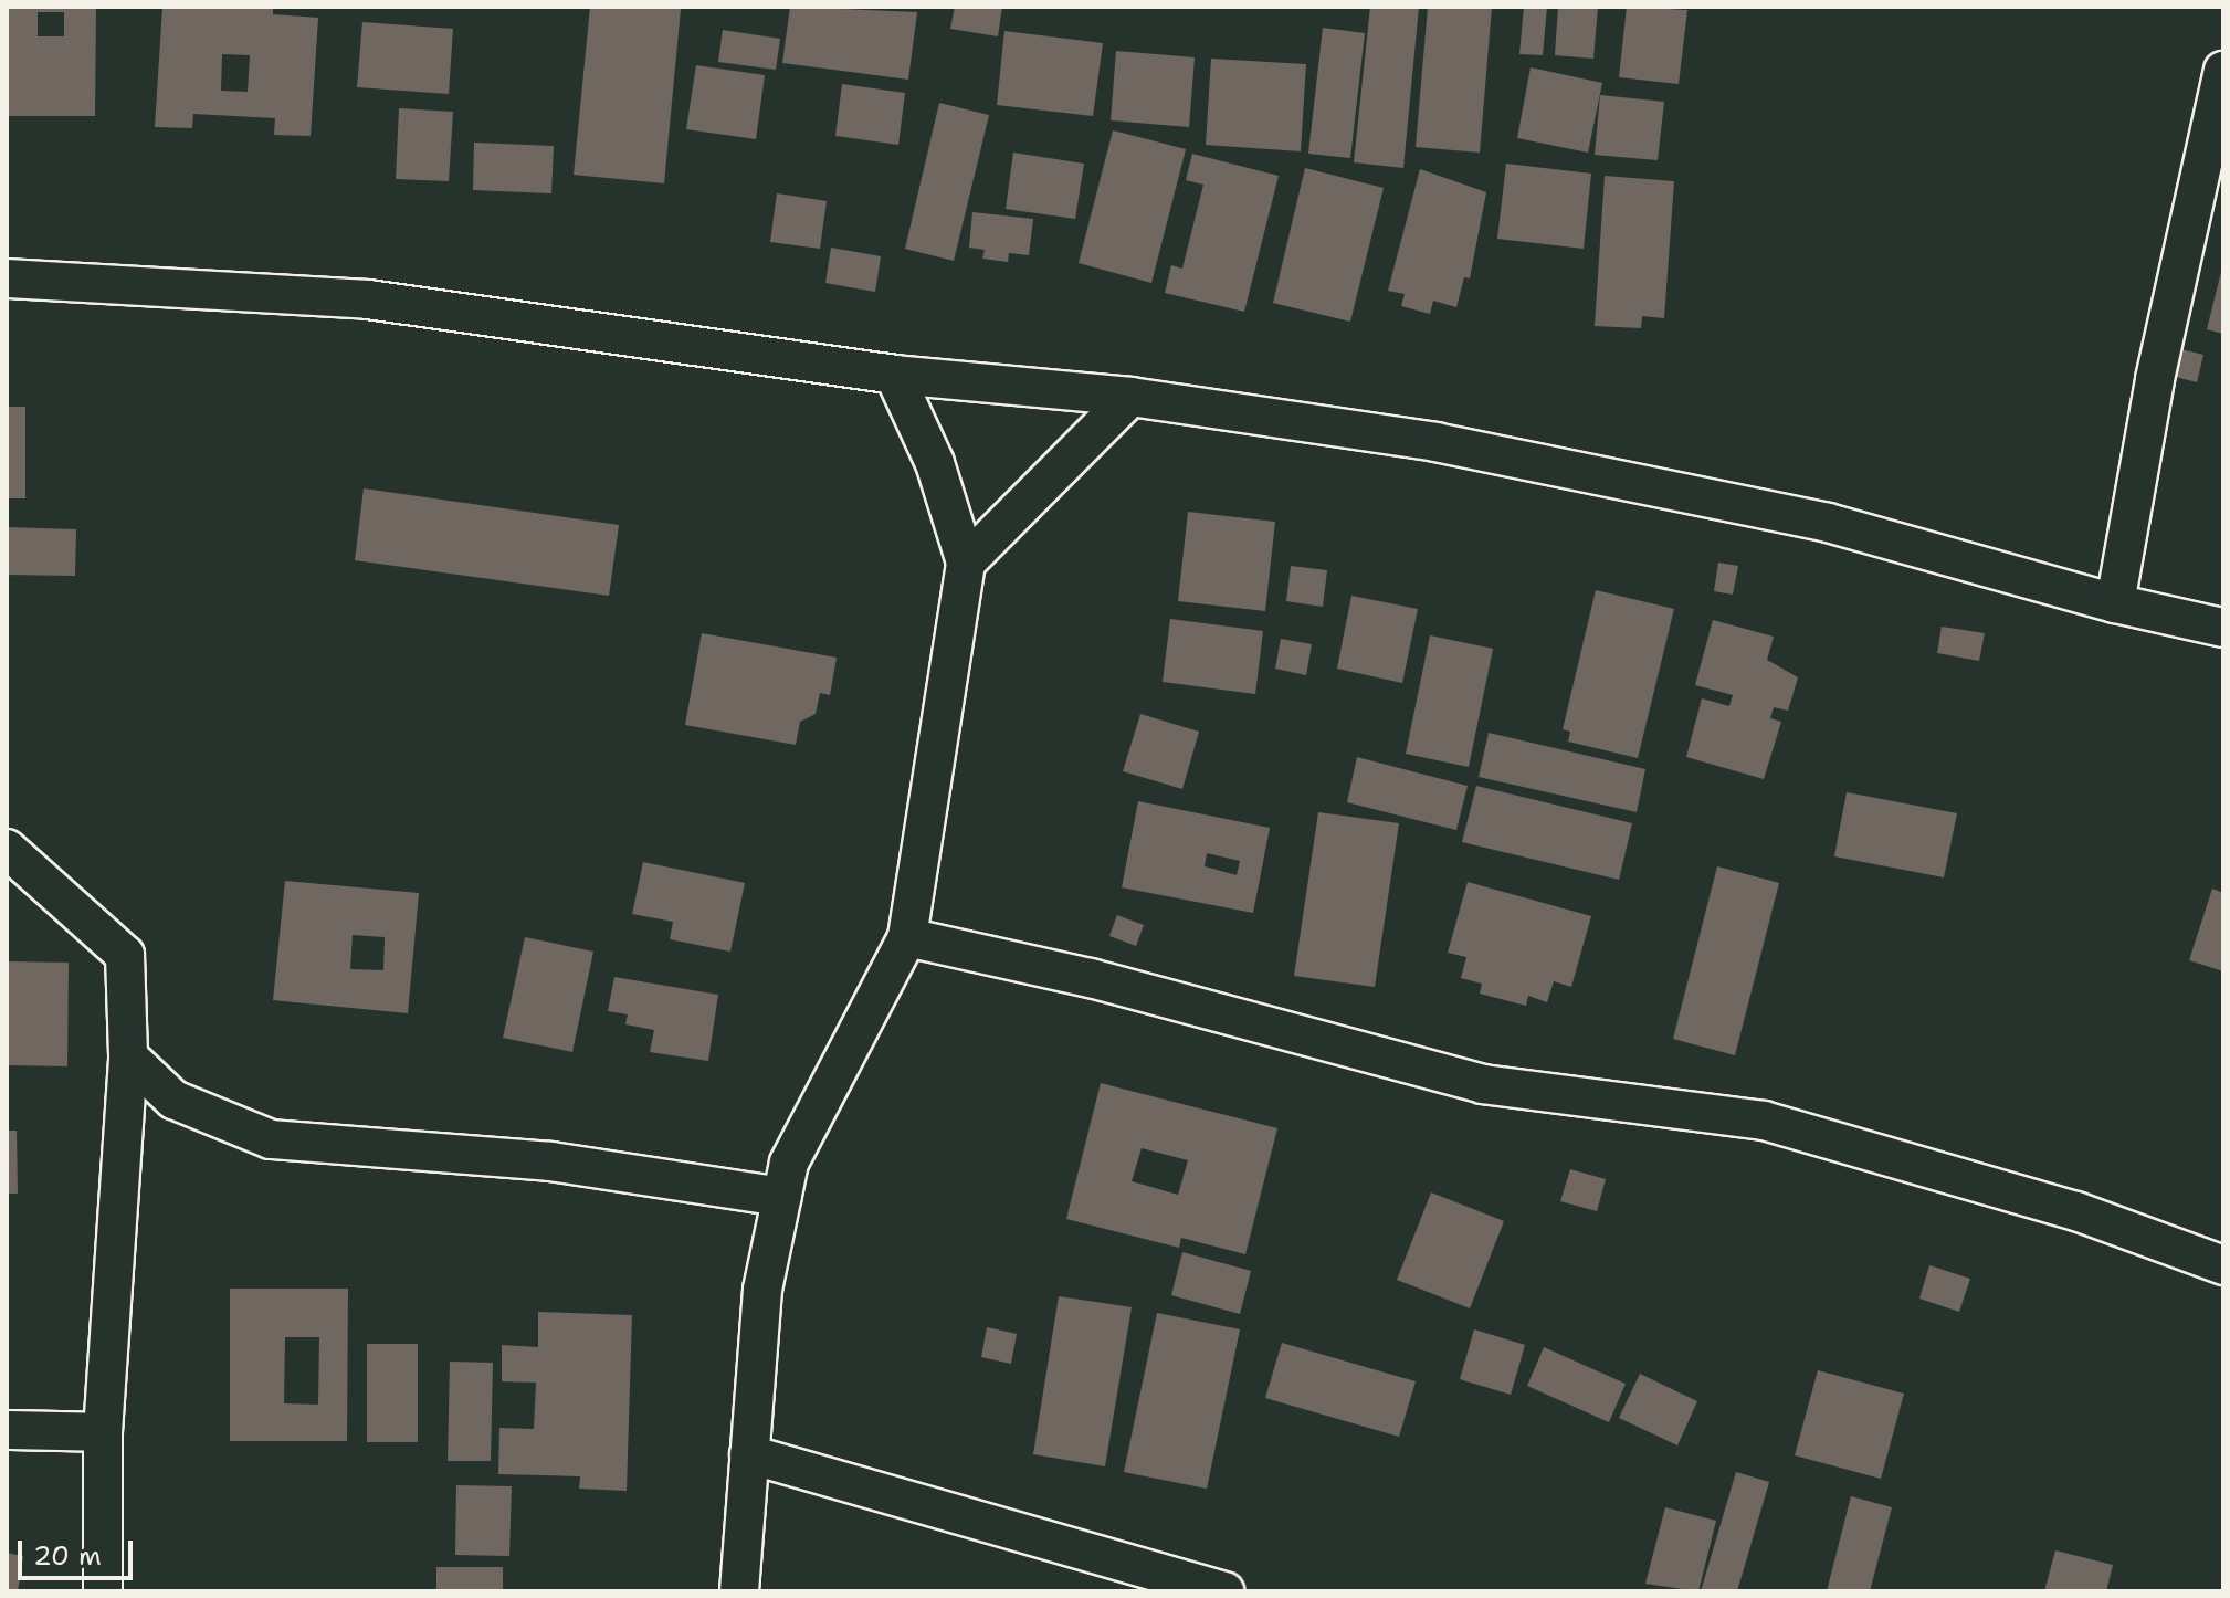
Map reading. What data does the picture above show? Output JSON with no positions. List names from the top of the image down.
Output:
{
  "scale_bar": "20 m"
}
